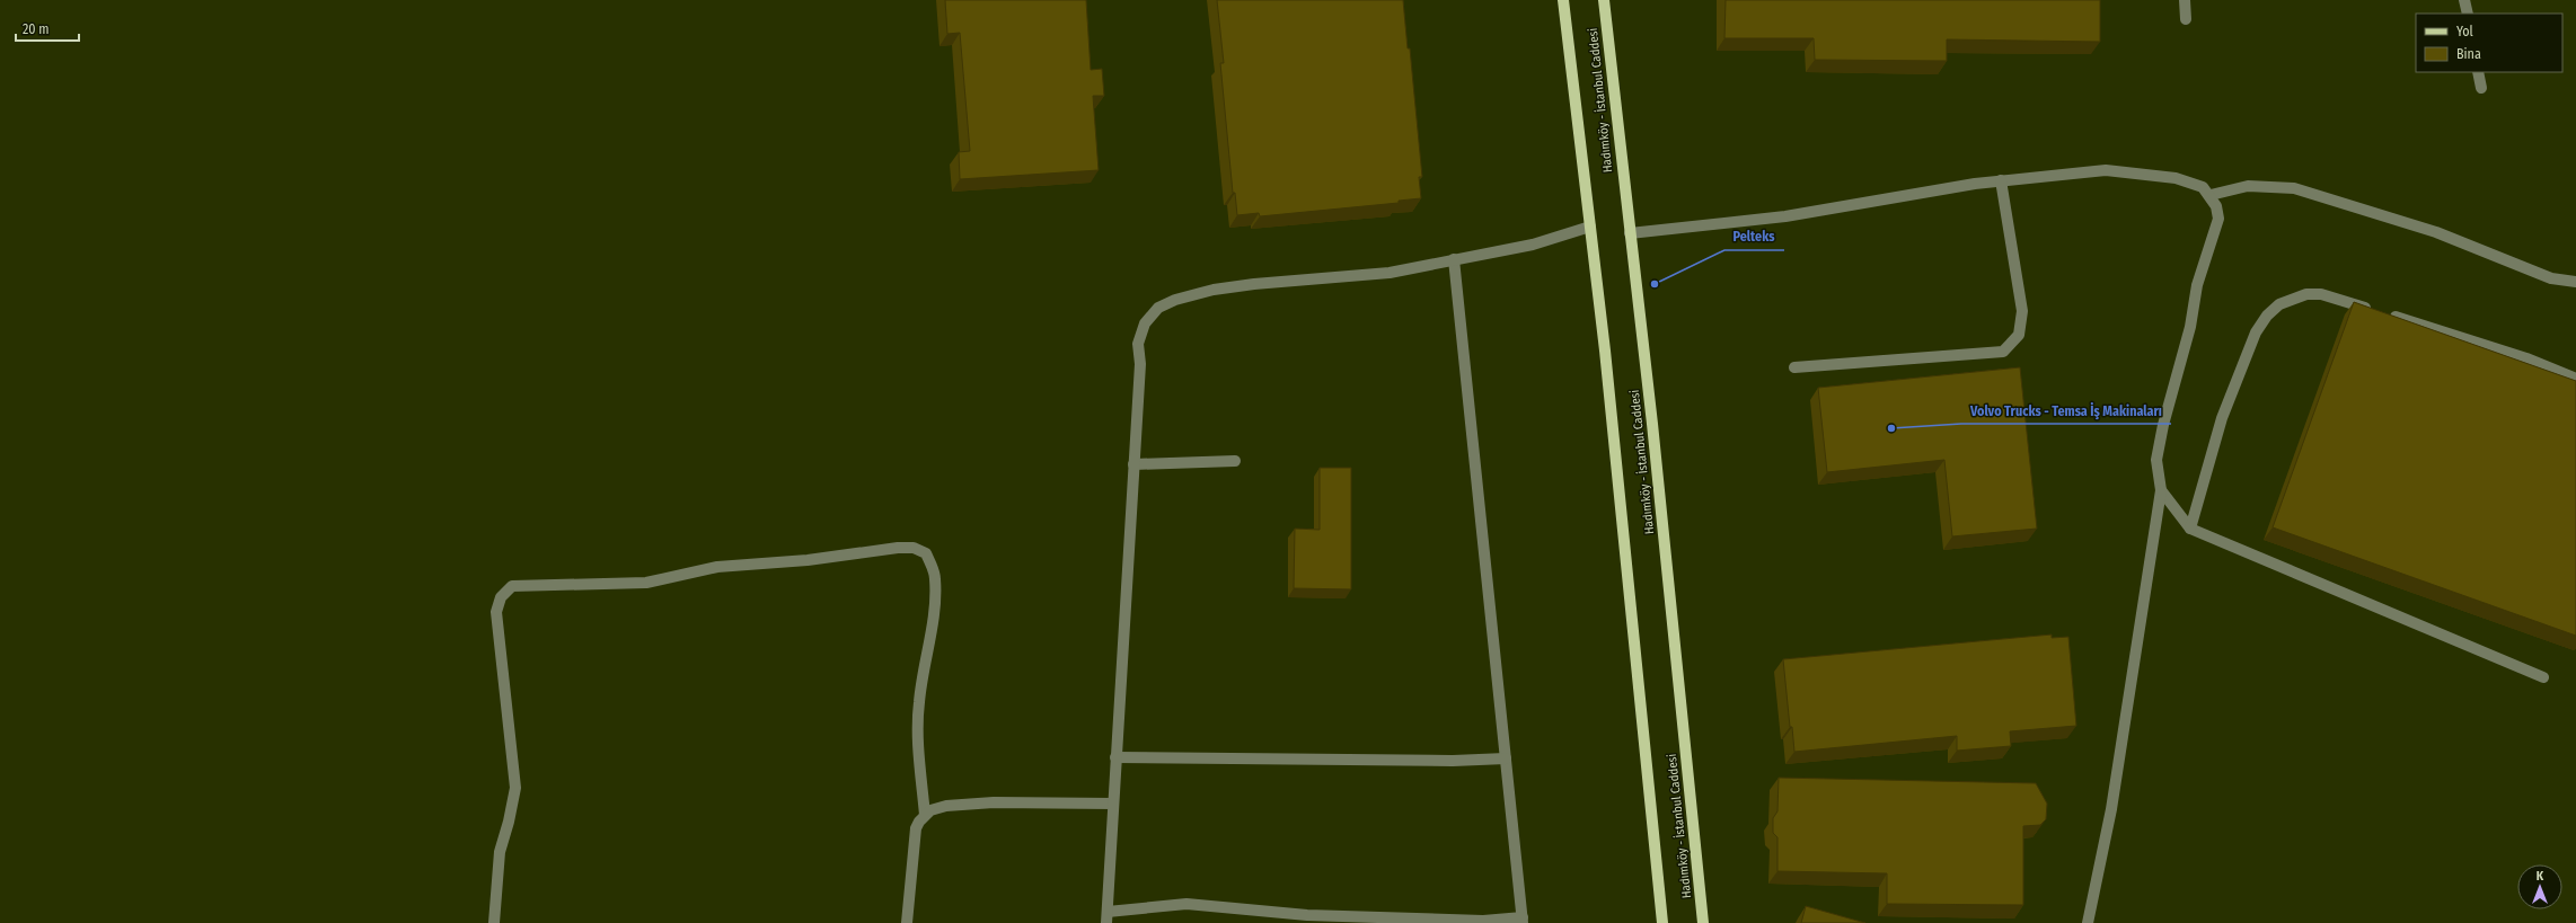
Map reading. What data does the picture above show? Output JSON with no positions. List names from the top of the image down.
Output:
{
  "streets": {
    "main road": ["Hadımköy - İstanbul Caddesi"]
  },
  "places": ["Pelteks", "Volvo Trucks - Temsa İş Makinaları"],
  "legend": ["Yol", "Bina"],
  "scale_bar": "20 m",
  "north": "top"
}
